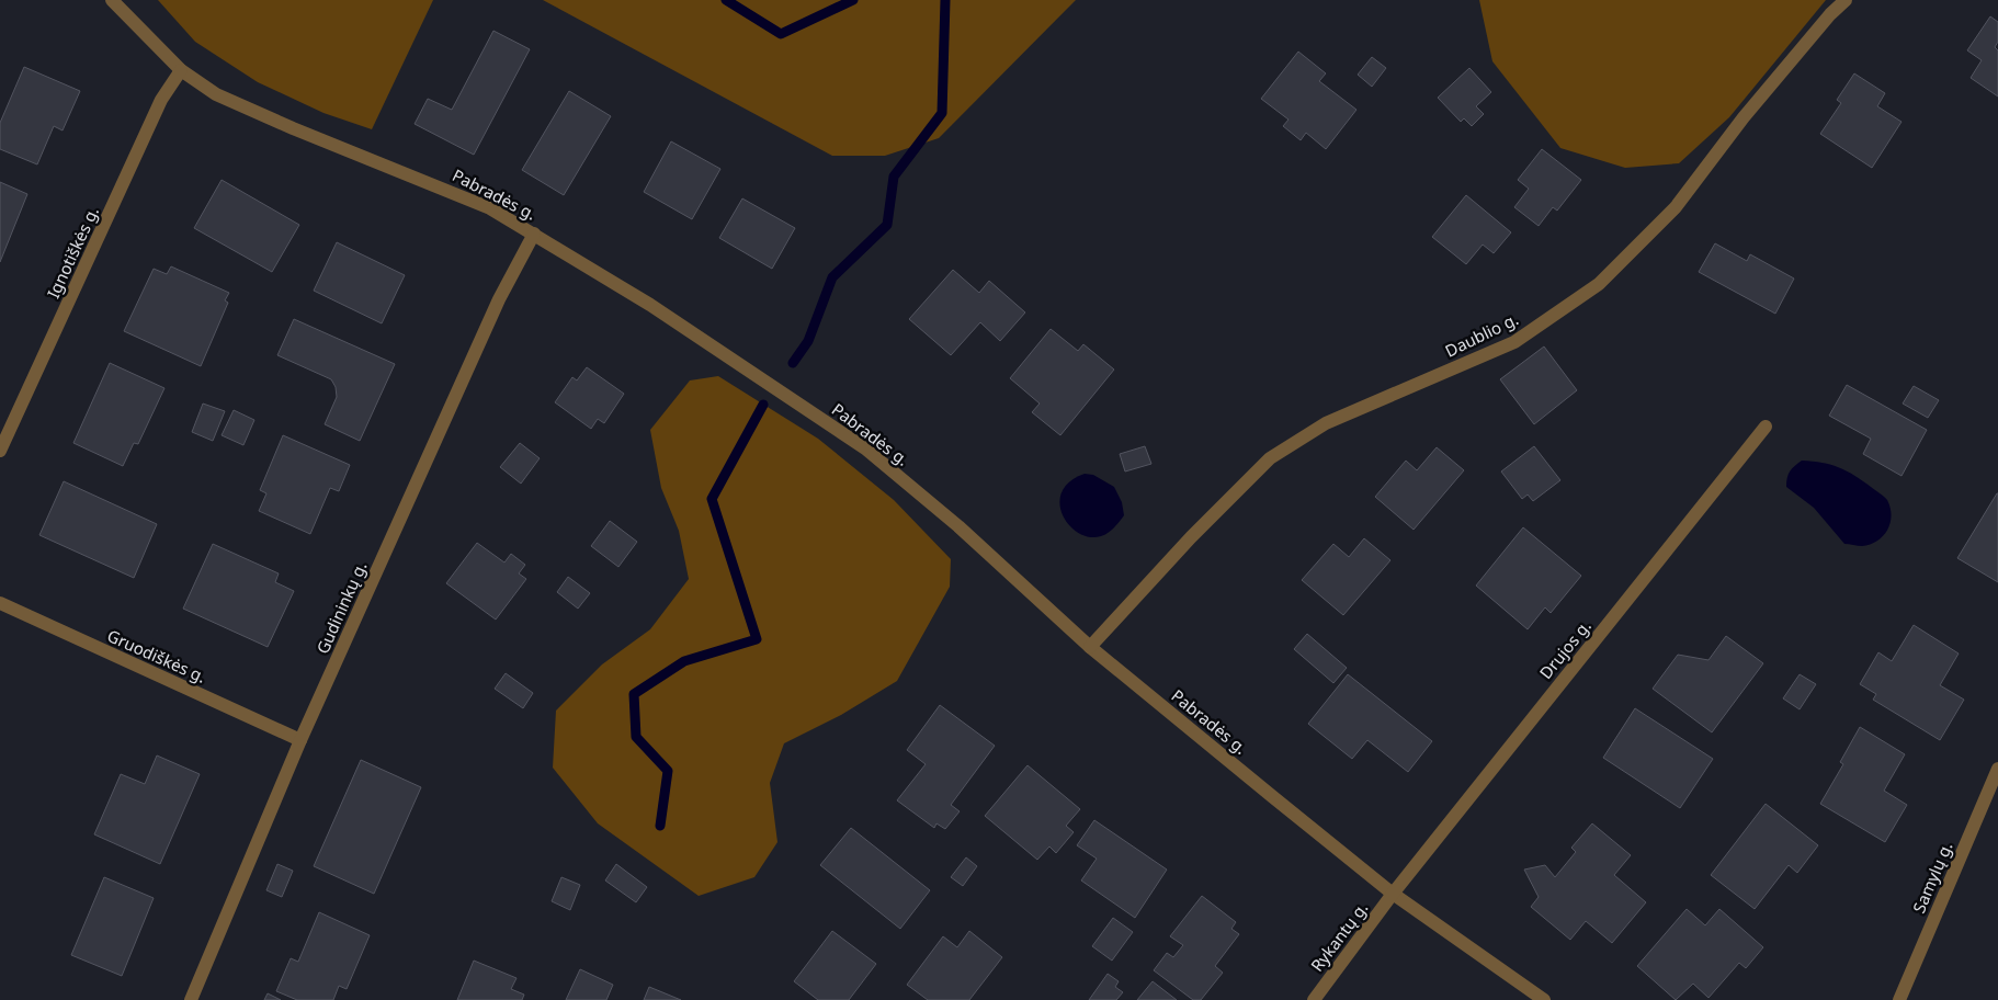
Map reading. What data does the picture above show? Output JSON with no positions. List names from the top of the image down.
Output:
{
  "streets": {
    "street": [
      "Pabradės g.",
      "Ignotiškės g.",
      "Daublio g.",
      "Gudininkų g.",
      "Drujos g.",
      "Gruodiškės g.",
      "Samylų g.",
      "Rykantų g."
    ]
  },
  "crossings": [
    ["Pabradės g.", "Ignotiškės g."],
    ["Pabradės g.", "Daublio g."],
    ["Pabradės g.", "Gudininkų g."],
    ["Pabradės g.", "Drujos g."],
    ["Pabradės g.", "Rykantų g."],
    ["Gudininkų g.", "Gruodiškės g."],
    ["Drujos g.", "Rykantų g."]
  ]
}
